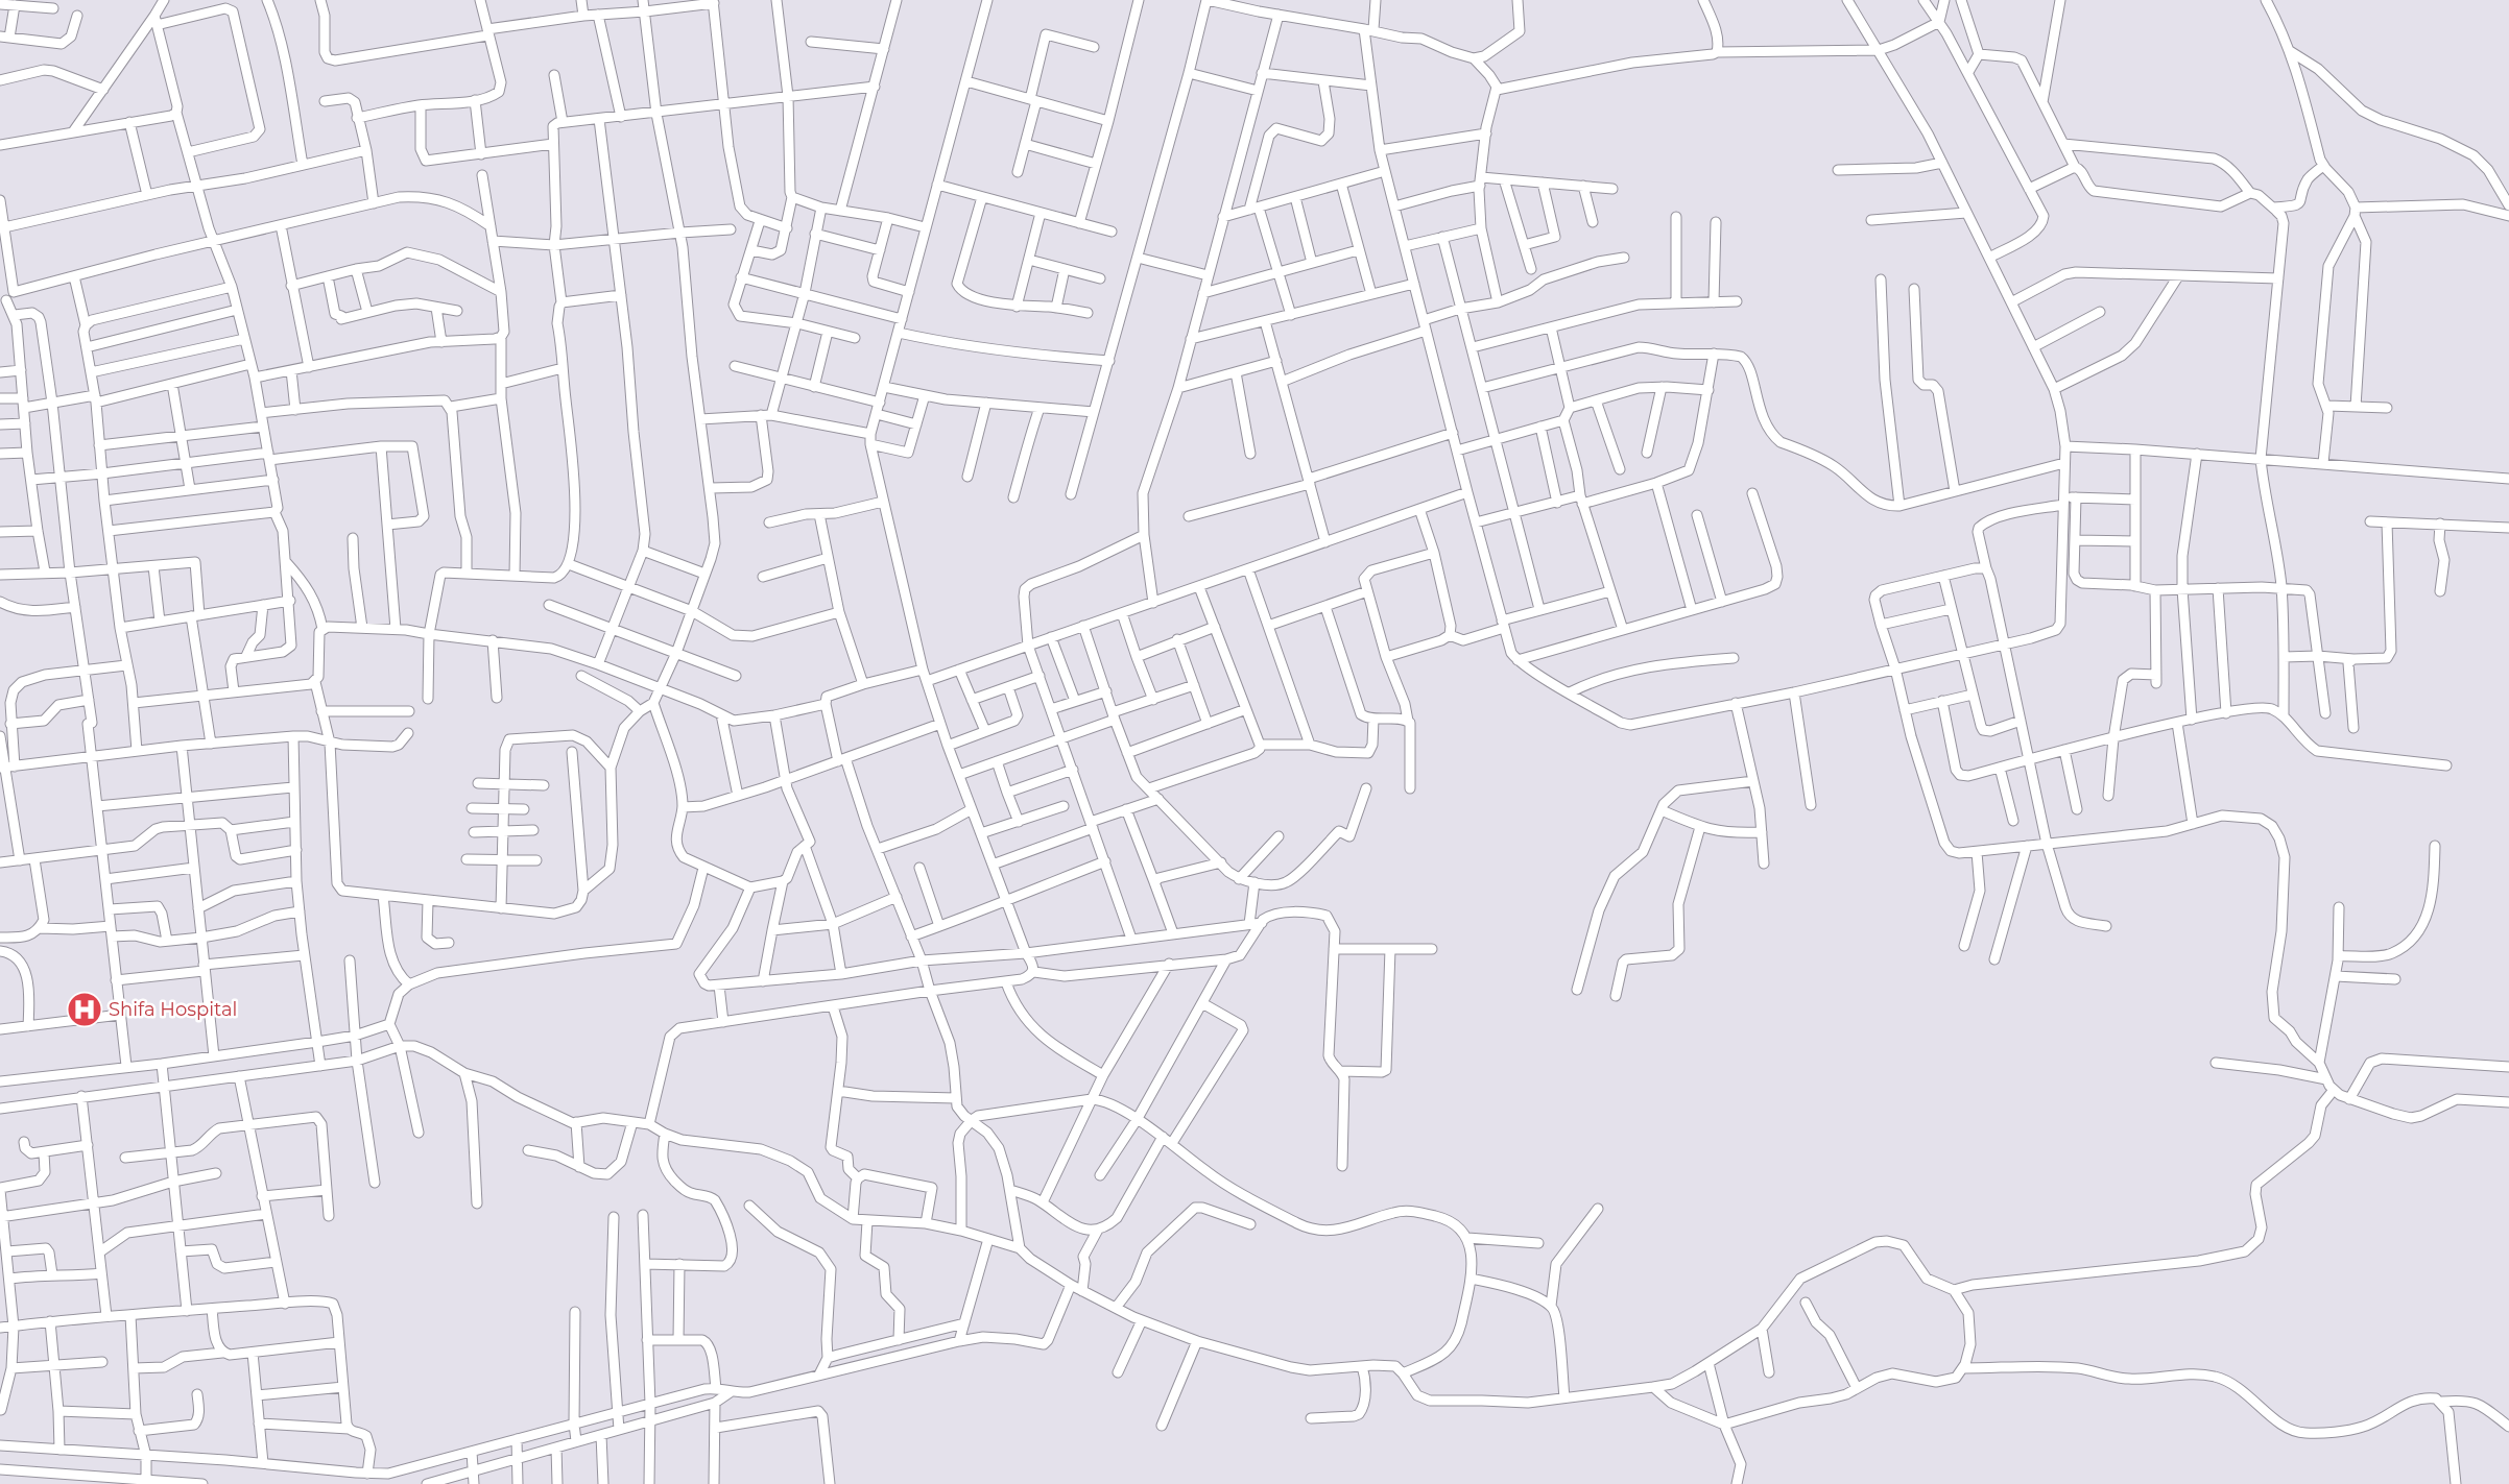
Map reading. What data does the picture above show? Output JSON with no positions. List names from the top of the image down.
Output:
{
  "places": {
    "hospital": ["Shifa Hospital"]
  }
}
